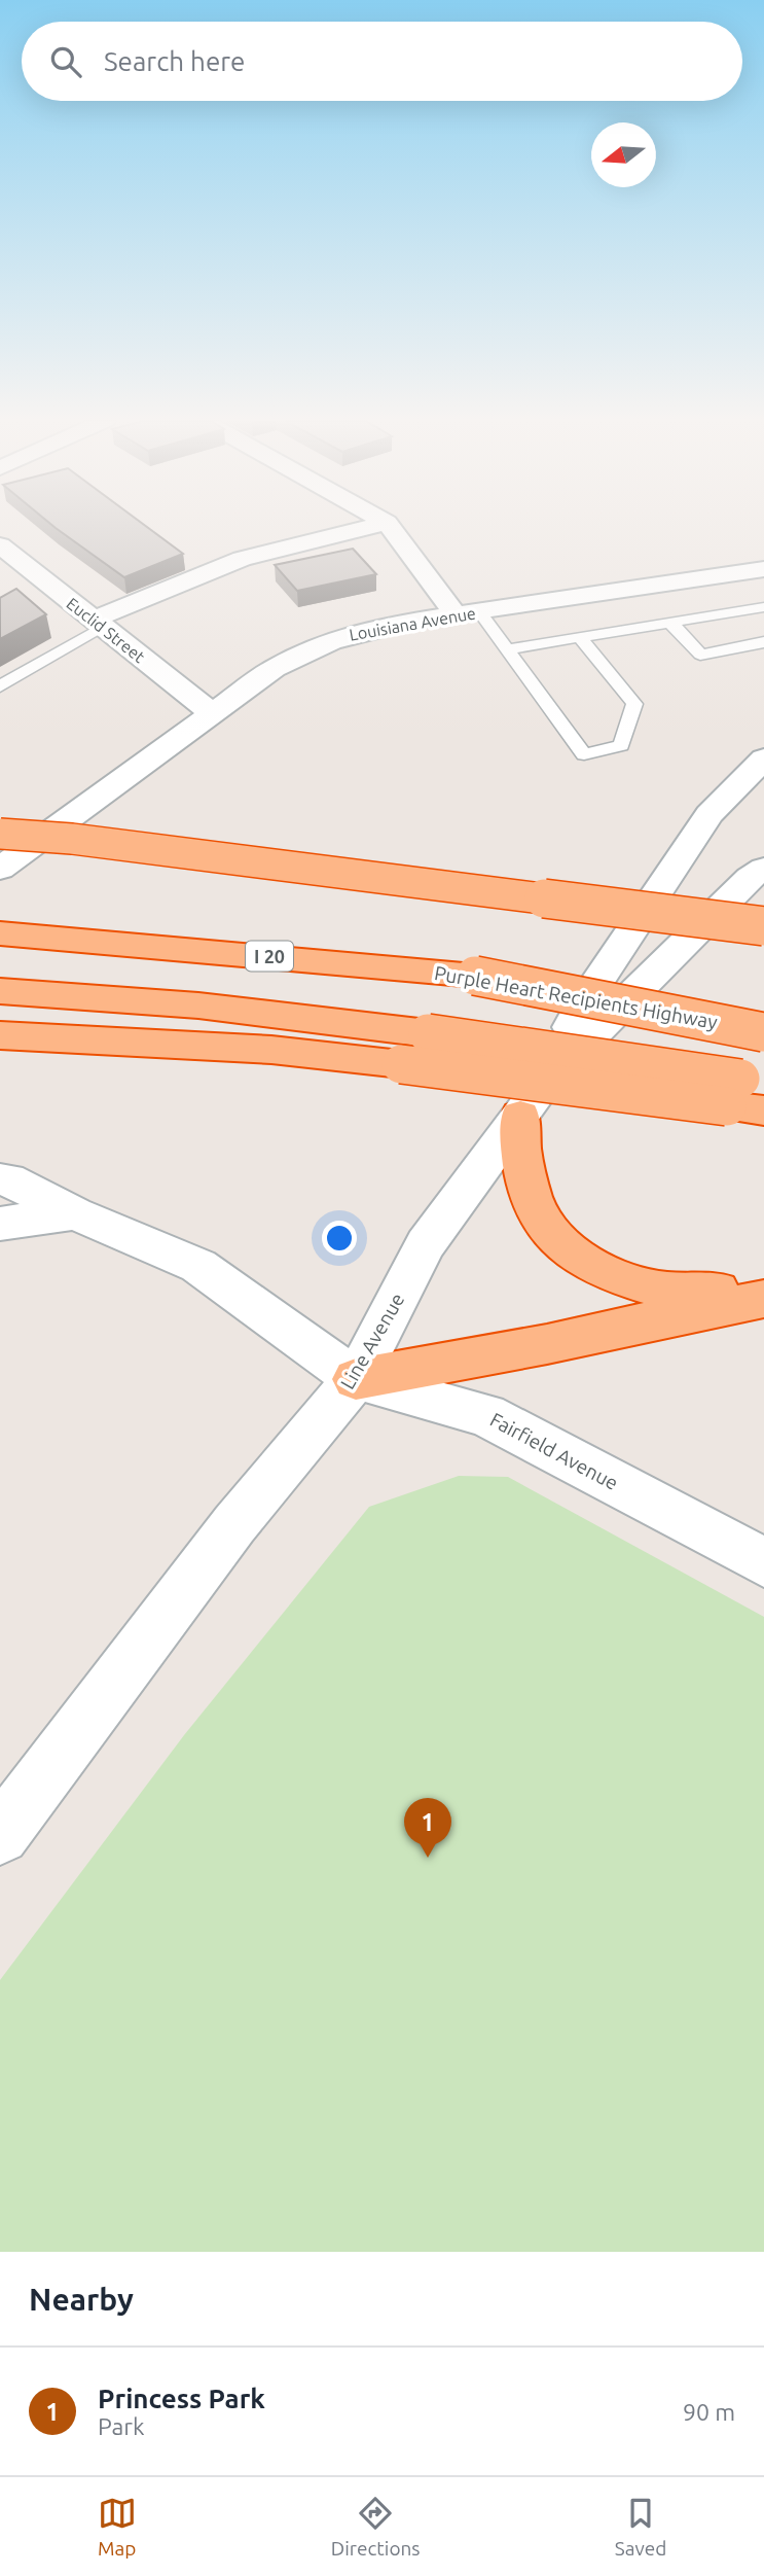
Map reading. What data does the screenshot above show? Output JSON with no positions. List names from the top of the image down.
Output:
{
  "streets": {
    "highway": ["I 20", "Purple Heart Recipients Highway"],
    "street": [
      "Louisiana Avenue",
      "Euclid Street",
      "Line Avenue",
      "Fairfield Avenue"
    ]
  },
  "crossings": [
    ["Louisiana Avenue", "Euclid Street"],
    ["Line Avenue", "Fairfield Avenue"]
  ],
  "north": "left",
  "page": {
    "search": "Search here",
    "pins": "1",
    "heading": "Nearby",
    "list": [
      {
        "mark": "1",
        "name": "Princess Park",
        "note": "Park",
        "value": "90 m"
      }
    ],
    "nav": ["Map", "Directions", "Saved"]
  }
}
